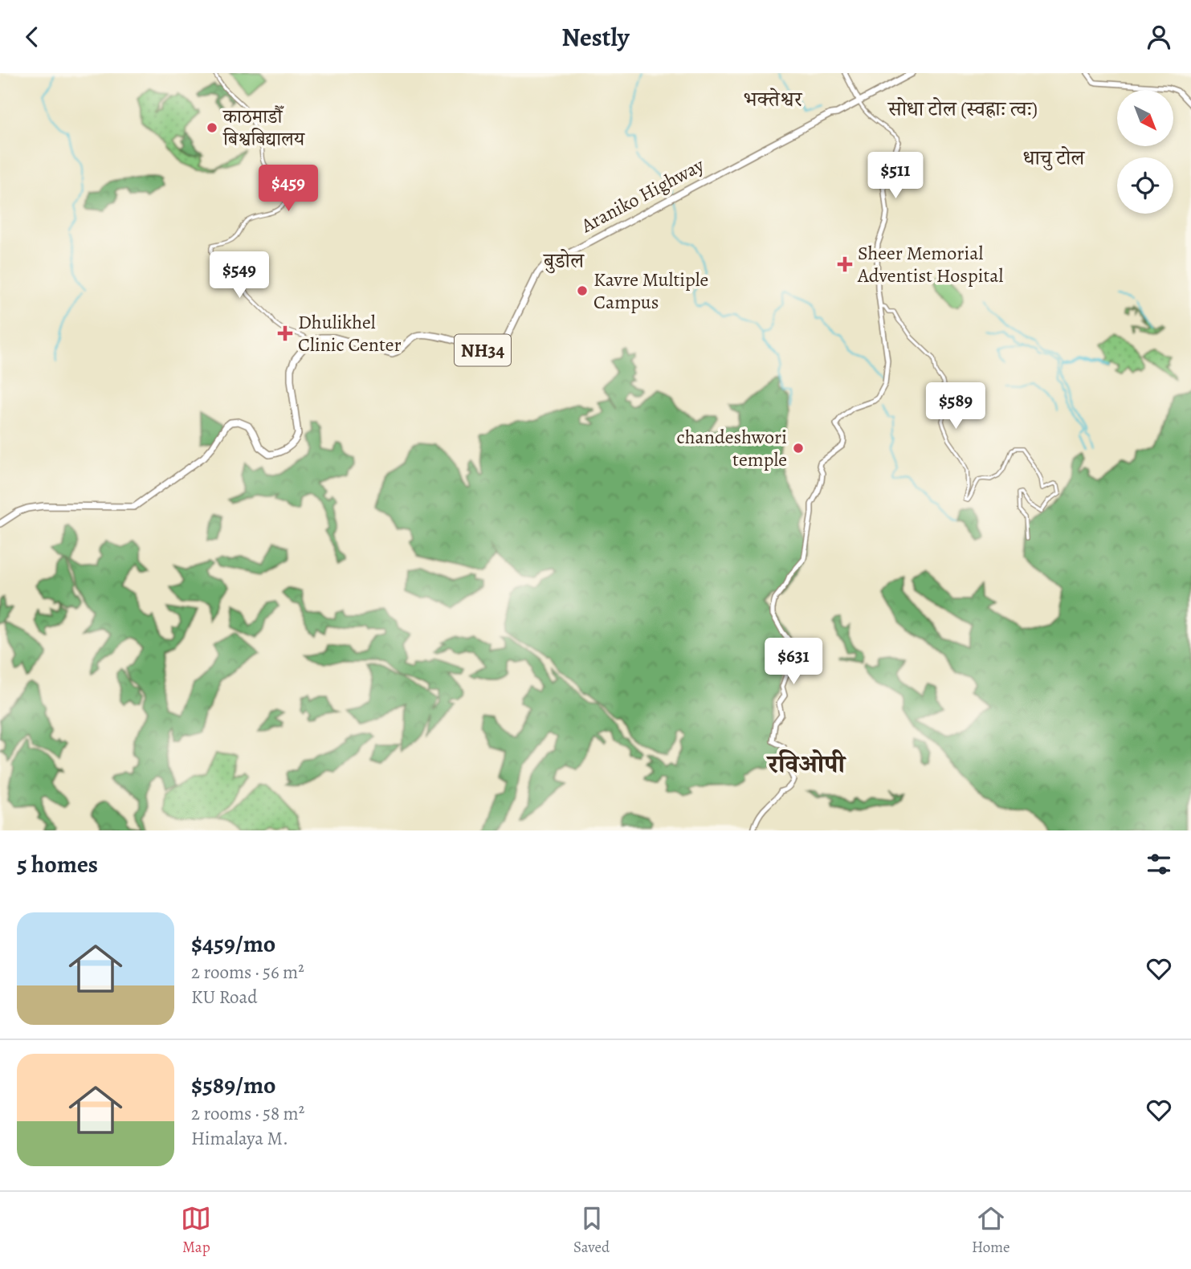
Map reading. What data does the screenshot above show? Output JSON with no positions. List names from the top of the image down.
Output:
{
  "streets": {
    "highway": ["Araniko Highway", "NH34"]
  },
  "districts": [
    "भक्तेश्वर",
    "सोधा टोल (स्वह्राः त्वः)",
    "धाचु टोल",
    "बुडोल",
    "रविओपी"
  ],
  "places": {
    "other": ["काठमाडौँ बिश्वबिद्यालय", "Kavre Multiple Campus", "chandeshwori temple"],
    "health": ["Sheer Memorial Adventist Hospital", "Dhulikhel Clinic Center"]
  },
  "north": "bottom right",
  "page": {
    "header": "Nestly",
    "price": [
      "$511",
      "$459",
      "$549",
      "$589",
      "$631"
    ],
    "heading": "5 homes",
    "list": [
      {
        "name": "$459/mo",
        "note": "2 rooms · 56 m² · KU Road"
      },
      {
        "name": "$589/mo",
        "note": "2 rooms · 58 m² · Himalaya M."
      }
    ],
    "tabs": ["Map", "Saved", "Home"]
  }
}
